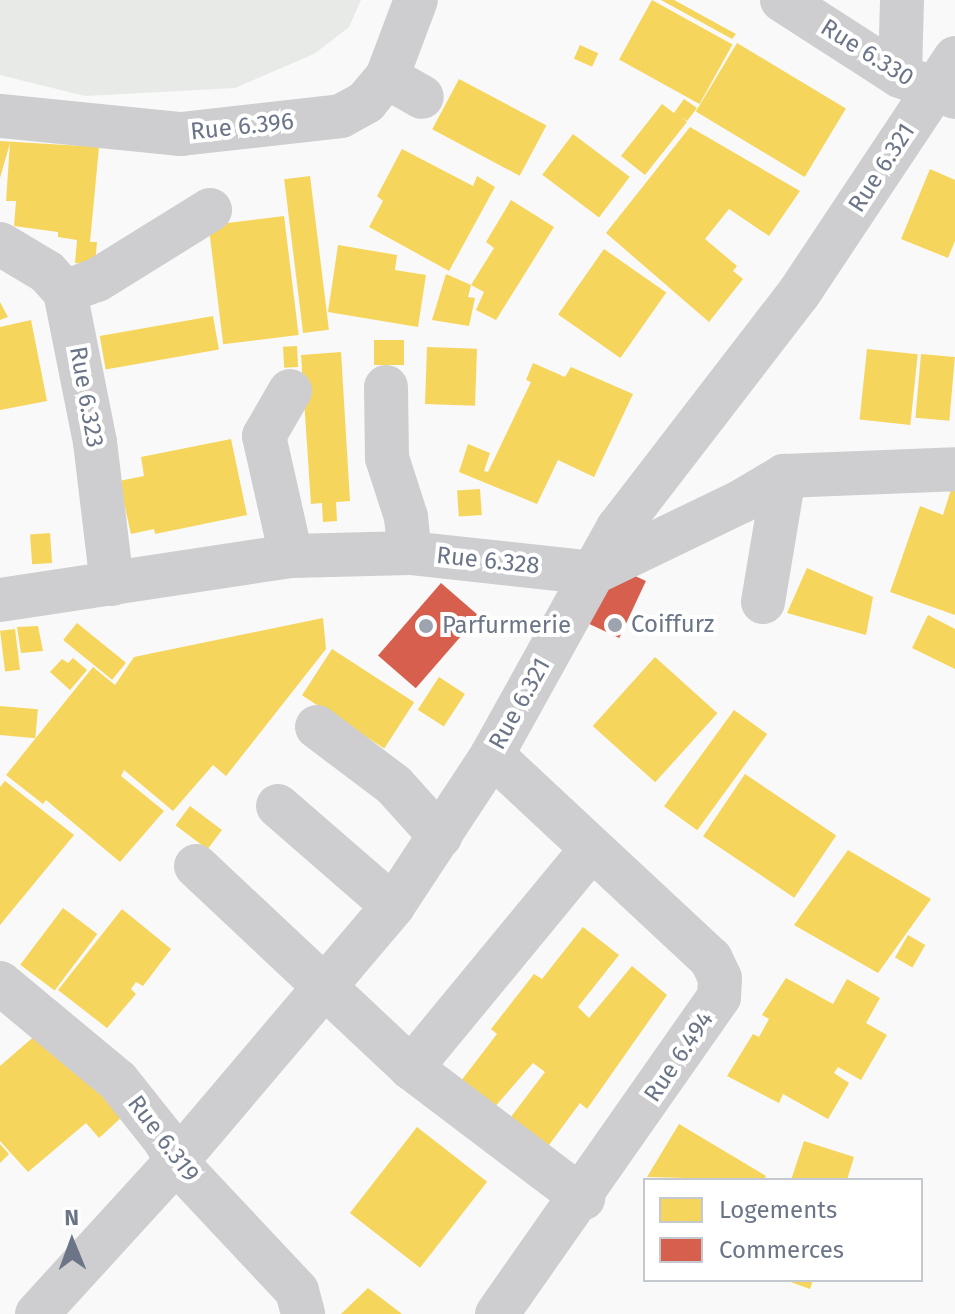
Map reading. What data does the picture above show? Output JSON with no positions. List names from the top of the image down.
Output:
{
  "streets": {
    "street": [
      "Rue 6.330",
      "Rue 6.396",
      "Rue 6.321",
      "Rue 6.323",
      "Rue 6.328",
      "Rue 6.494",
      "Rue 6.319"
    ]
  },
  "crossings": [
    ["Rue 6.330", "Rue 6.321"],
    ["Rue 6.321", "Rue 6.328"],
    ["Rue 6.321", "Rue 6.494"],
    ["Rue 6.321", "Rue 6.319"],
    ["Rue 6.323", "Rue 6.328"]
  ],
  "places": ["Coiffurz", "Parfurmerie"],
  "legend": ["Logements", "Commerces"],
  "north": "top"
}
